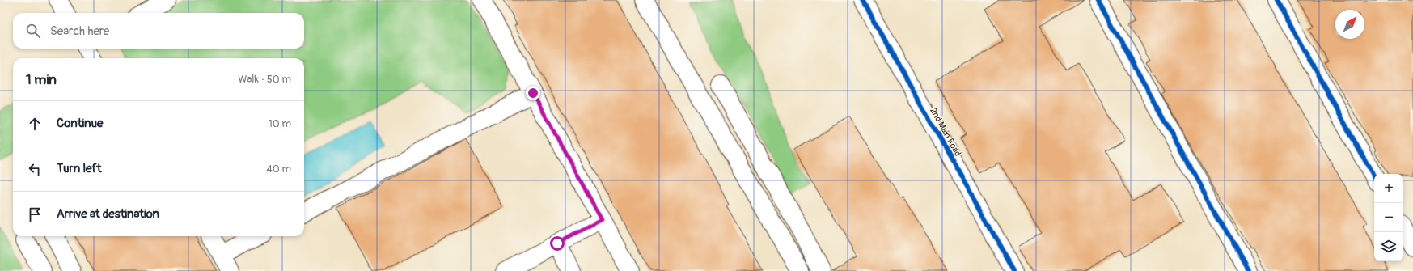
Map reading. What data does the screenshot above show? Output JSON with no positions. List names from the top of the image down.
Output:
{
  "streets": {
    "street": ["2nd Main Road"]
  },
  "north": "top right",
  "page": {
    "search": "Search here",
    "heading": ["1 min", "Walk · 50 m"],
    "list": [
      ["Continue", "10 m"],
      ["Turn left", "40 m"],
      "Arrive at destination"
    ],
    "map_buttons": ["+", "−"]
  }
}
